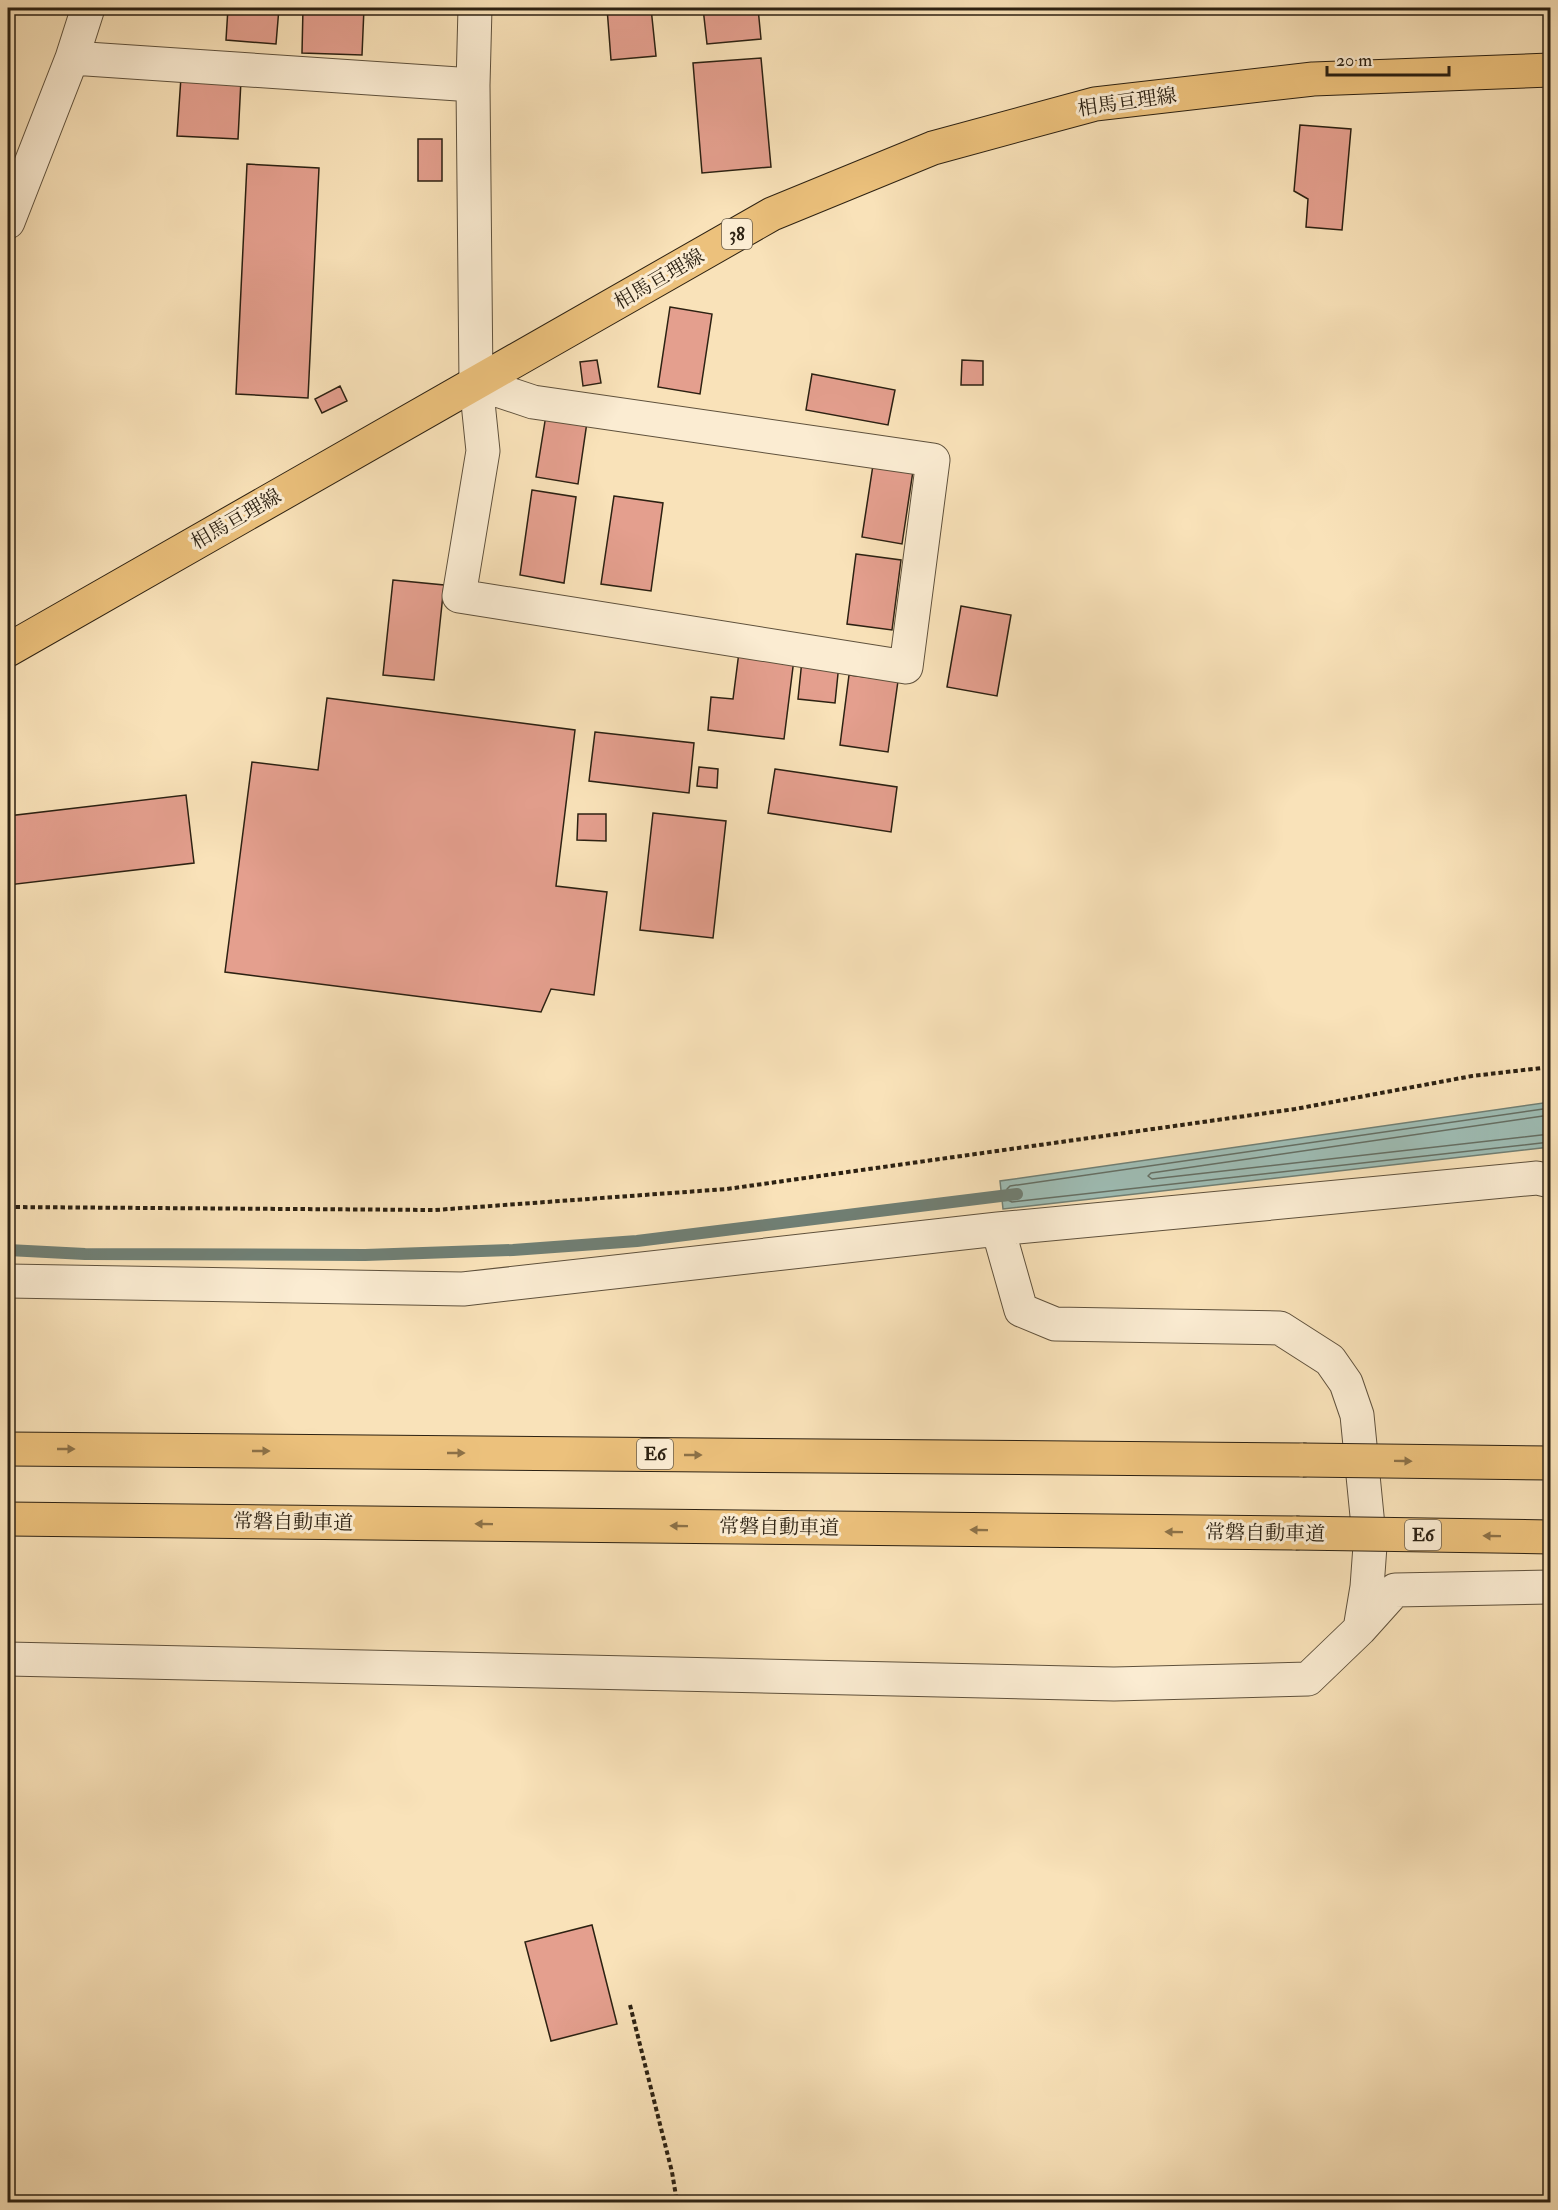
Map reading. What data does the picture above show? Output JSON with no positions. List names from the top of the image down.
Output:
{
  "streets": {
    "main road": [
      "相馬亘理線",
      "38",
      "E6",
      "常磐自動車道"
    ]
  },
  "scale_bar": "20 m"
}
